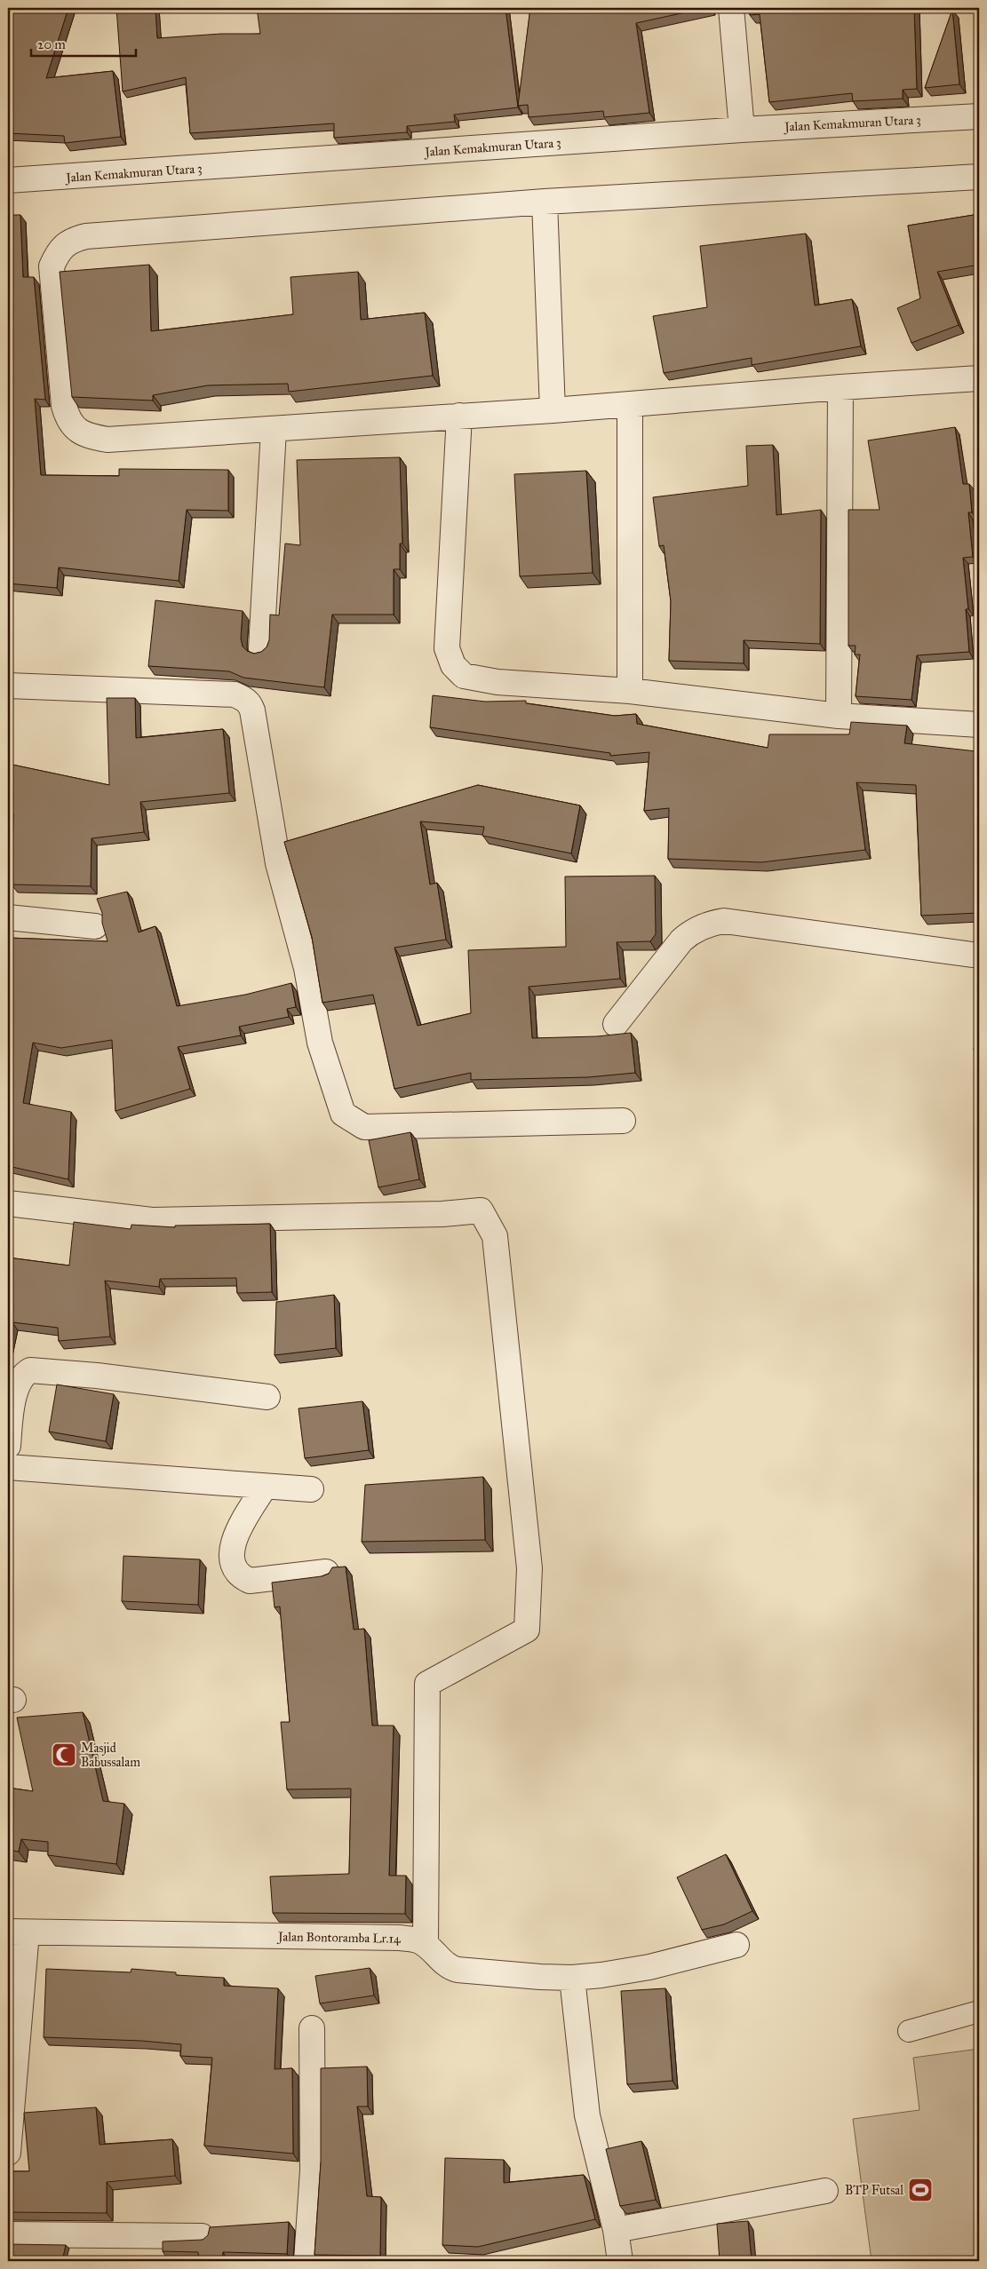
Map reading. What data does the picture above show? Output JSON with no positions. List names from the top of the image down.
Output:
{
  "streets": {
    "street": ["Jalan Kemakmuran Utara 3", "Jalan Bontoramba Lr.14"]
  },
  "places": {
    "mosque": ["Masjid Babussalam"],
    "sports": ["BTP Futsal"]
  },
  "scale_bar": "20 m"
}
